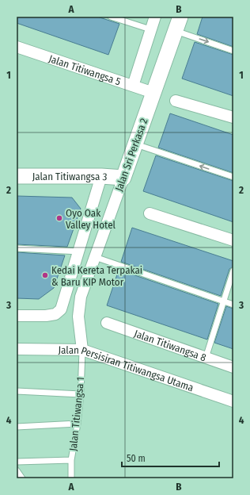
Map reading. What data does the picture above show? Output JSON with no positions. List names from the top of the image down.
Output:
{
  "streets": {
    "street": [
      "Jalan Titiwangsa 5",
      "Jalan Sri Perkasa 2",
      "Jalan Titiwangsa 3",
      "Jalan Titiwangsa 8",
      "Jalan Persisiran Titiwangsa Utama"
    ],
    "lane": ["Jalan Titiwangsa 1"]
  },
  "crossings": [
    ["Jalan Titiwangsa 5", "Jalan Sri Perkasa 2"],
    ["Jalan Sri Perkasa 2", "Jalan Titiwangsa 3"],
    ["Jalan Sri Perkasa 2", "Jalan Persisiran Titiwangsa Utama"],
    ["Jalan Sri Perkasa 2", "Jalan Titiwangsa 1"],
    ["Jalan Persisiran Titiwangsa Utama", "Jalan Titiwangsa 1"]
  ],
  "places": ["Oyo Oak Valley Hotel", "Kedai Kereta Terpakai & Baru KIP Motor"],
  "scale_bar": "50 m",
  "grid": {
    "columns": ["A", "B"],
    "rows": [
      "1",
      "2",
      "3",
      "4"
    ]
  }
}
